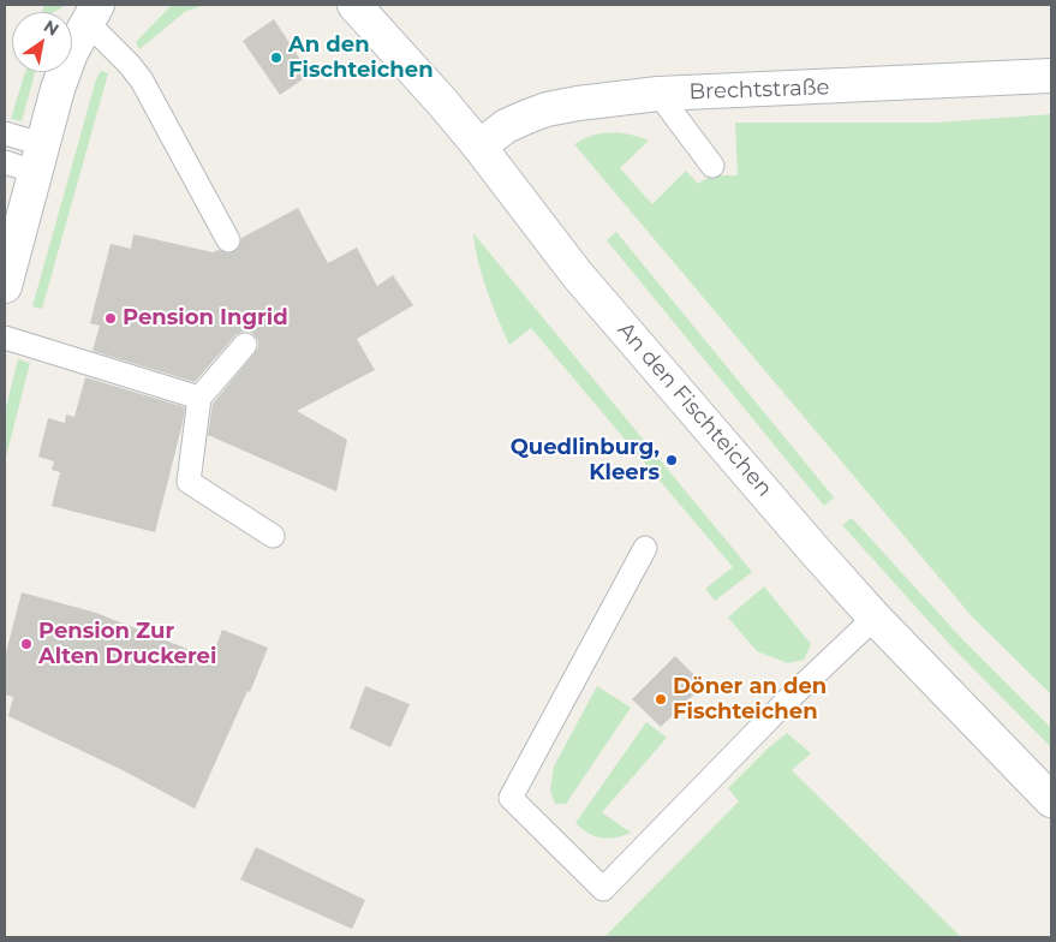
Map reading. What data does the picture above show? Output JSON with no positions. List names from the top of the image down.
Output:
{
  "streets": {
    "main road": ["Brechtstraße", "An den Fischteichen"]
  },
  "crossings": [
    ["Brechtstraße", "An den Fischteichen"]
  ],
  "places": [
    "An den Fischteichen",
    "Pension Ingrid",
    "Quedlinburg, Kleers",
    "Pension Zur Alten Druckerei",
    "Döner an den Fischteichen"
  ],
  "north": "top right"
}
